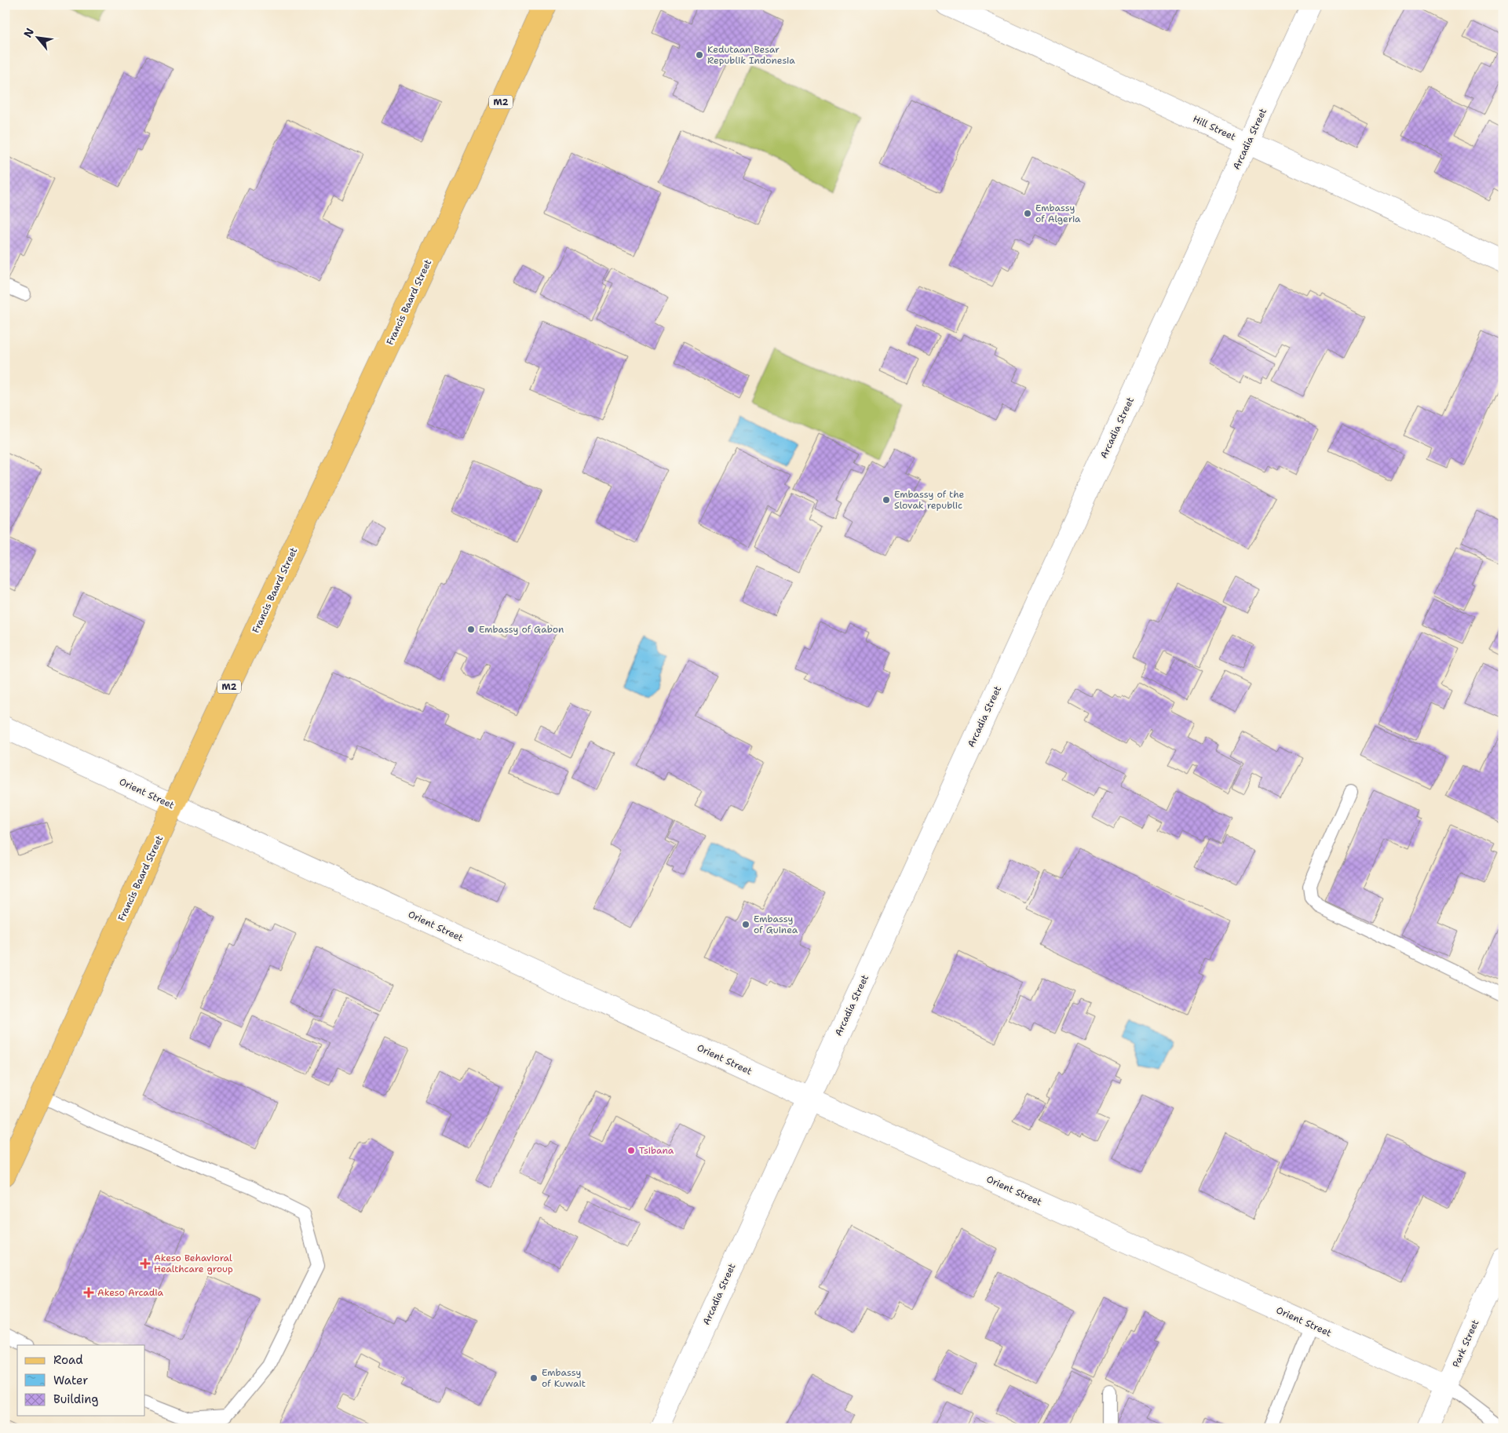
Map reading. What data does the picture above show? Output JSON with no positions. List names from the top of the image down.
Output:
{
  "streets": {
    "main road": ["M2", "Francis Baard Street"],
    "street": [
      "Hill Street",
      "Arcadia Street",
      "Orient Street",
      "Park Street"
    ]
  },
  "crossings": [
    ["Hill Street", "Arcadia Street"],
    ["Arcadia Street", "Orient Street"],
    ["Francis Baard Street", "Orient Street"],
    ["Orient Street", "Park Street"]
  ],
  "places": {
    "other": [
      "Kedutaan Besar Republik Indonesia",
      "Embassy of Algeria",
      "Embassy of the Slovak republic",
      "Embassy of Gabon",
      "Embassy of Guinea",
      "Tsibana",
      "Embassy of Kuwait"
    ],
    "health": ["Akeso Behavioral Healthcare group", "Akeso Arcadia"]
  },
  "legend": ["Road", "Water", "Building"],
  "north": "top left"
}
